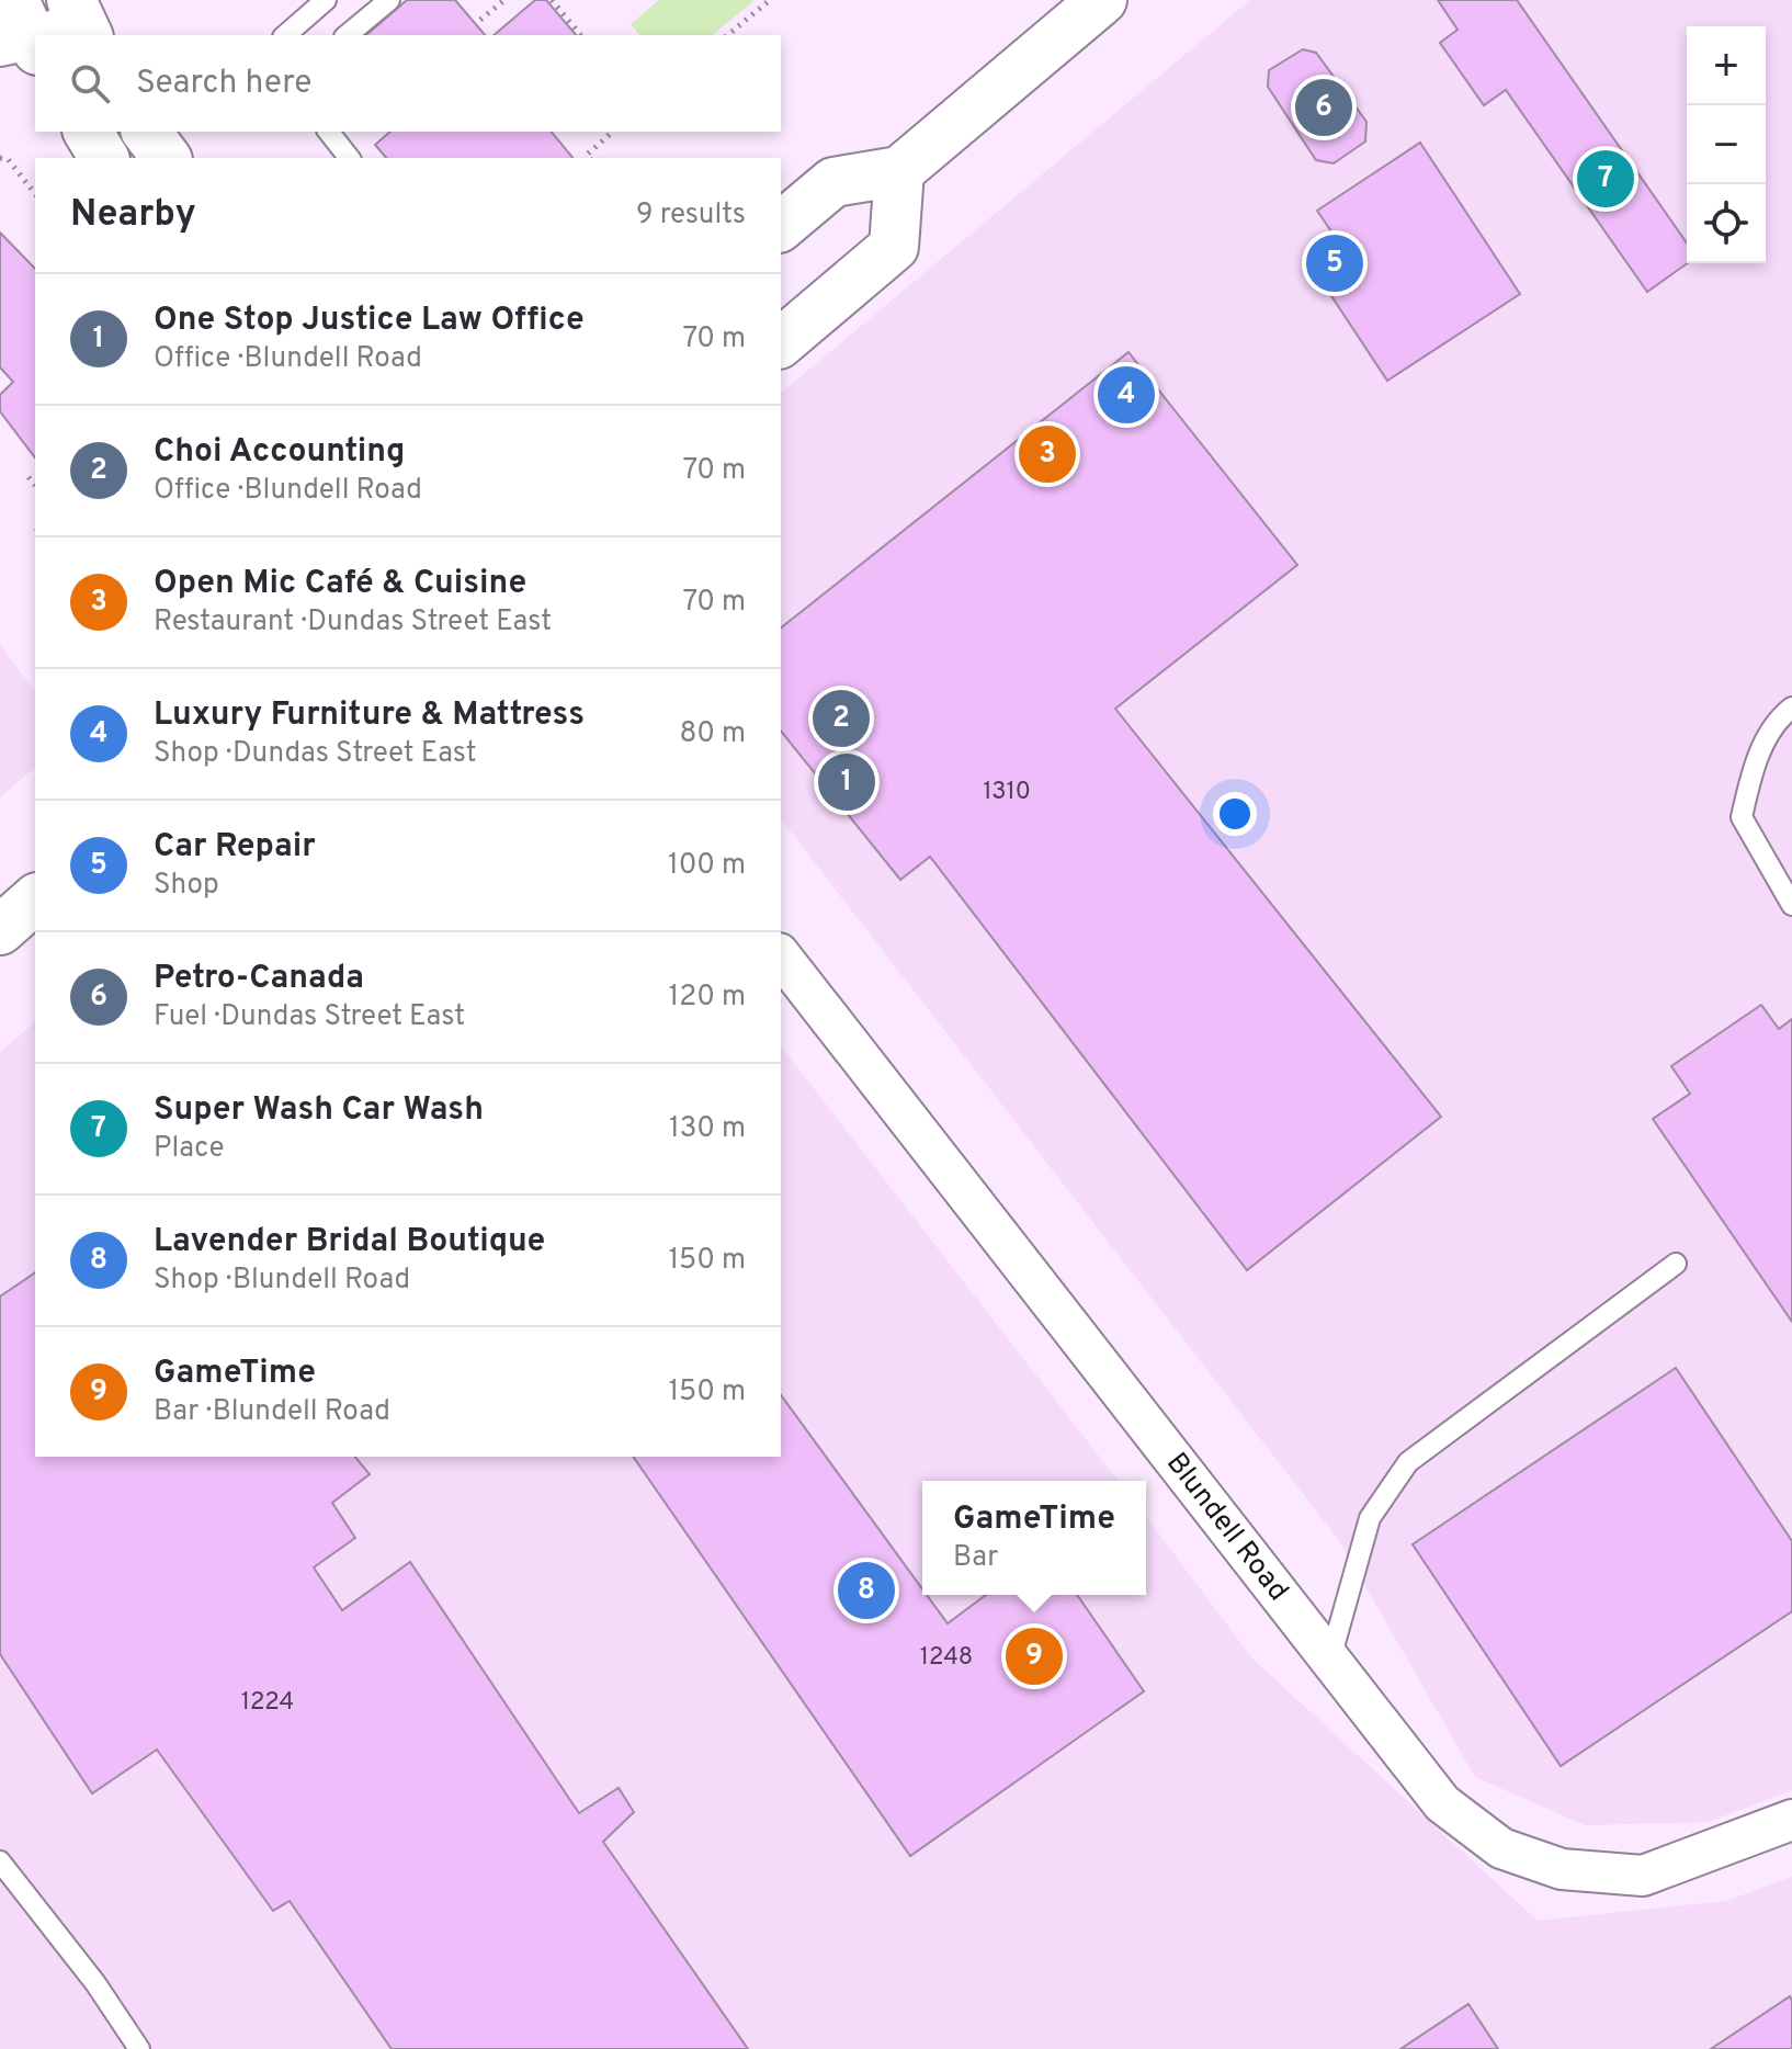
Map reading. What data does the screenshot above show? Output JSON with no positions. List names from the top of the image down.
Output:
{
  "streets": {
    "street": ["Blundell Road"]
  },
  "house_numbers": ["1310", "1248", "1224"],
  "page": {
    "map_buttons": ["+", "−"],
    "search": "Search here",
    "pins": [
      "6",
      "7",
      "5",
      "4",
      "3",
      "2",
      "1",
      "8",
      "9"
    ],
    "heading": ["Nearby", "9 results"],
    "list": [
      {
        "mark": "1",
        "name": "One Stop Justice Law Office",
        "note": "Office · Blundell Road",
        "value": "70 m"
      },
      {
        "mark": "2",
        "name": "Choi Accounting",
        "note": "Office · Blundell Road",
        "value": "70 m"
      },
      {
        "mark": "3",
        "name": "Open Mic Café & Cuisine",
        "note": "Restaurant · Dundas Street East",
        "value": "70 m"
      },
      {
        "mark": "4",
        "name": "Luxury Furniture & Mattress",
        "note": "Shop · Dundas Street East",
        "value": "80 m"
      },
      {
        "mark": "5",
        "name": "Car Repair",
        "note": "Shop",
        "value": "100 m"
      },
      {
        "mark": "6",
        "name": "Petro-Canada",
        "note": "Fuel · Dundas Street East",
        "value": "120 m"
      },
      {
        "mark": "7",
        "name": "Super Wash Car Wash",
        "note": "Place",
        "value": "130 m"
      },
      {
        "mark": "8",
        "name": "Lavender Bridal Boutique",
        "note": "Shop · Blundell Road",
        "value": "150 m"
      },
      {
        "mark": "9",
        "name": "GameTime",
        "note": "Bar · Blundell Road",
        "value": "150 m"
      }
    ],
    "popup": ["GameTime", "Bar"]
  }
}
